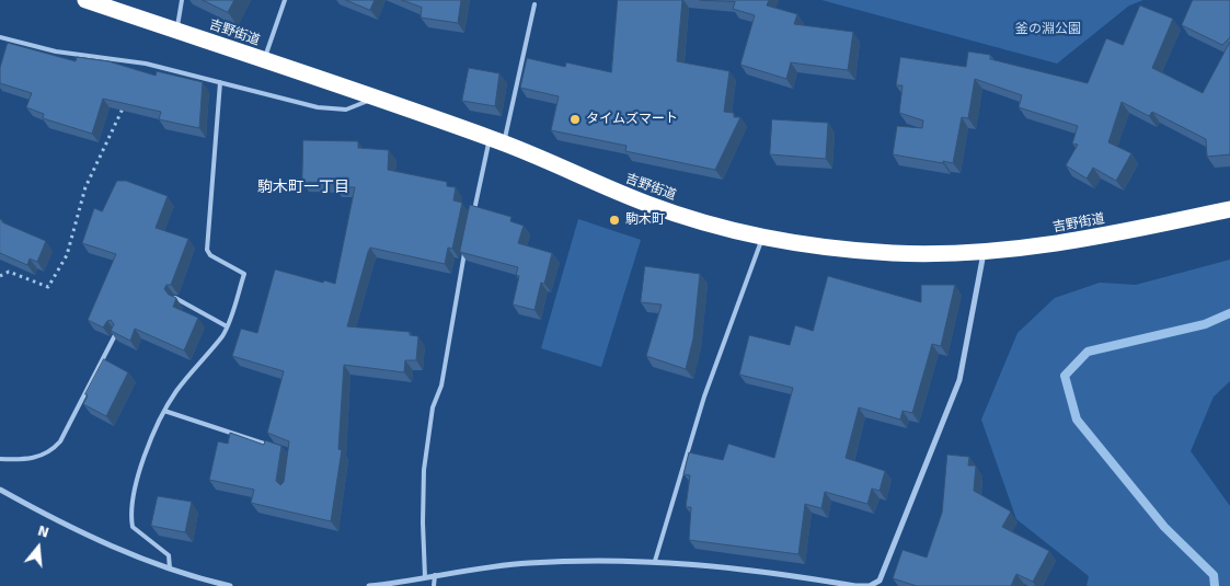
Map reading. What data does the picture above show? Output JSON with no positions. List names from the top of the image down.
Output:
{
  "streets": {
    "highway": ["吉野街道"]
  },
  "districts": ["駒木町一丁目"],
  "parks": ["釜の淵公園"],
  "places": ["タイムズマート", "駒木町"],
  "north": "top"
}
